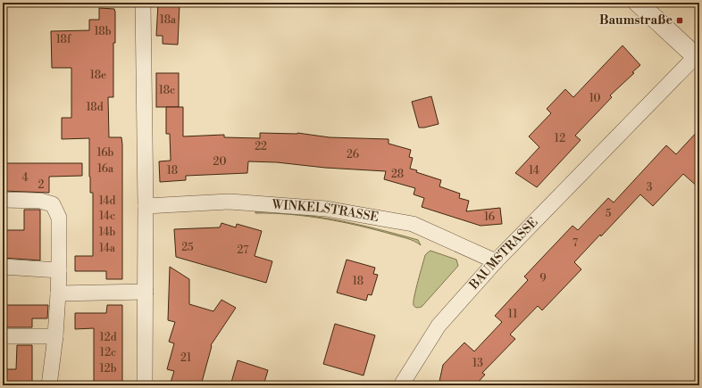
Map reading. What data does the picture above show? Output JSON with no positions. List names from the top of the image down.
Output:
{
  "streets": {
    "street": ["WINKELSTRASSE", "BAUMSTRASSE"]
  },
  "crossings": [
    ["WINKELSTRASSE", "BAUMSTRASSE"]
  ],
  "places": {
    "transit": ["Baumstraße"]
  },
  "house_numbers": [
    "18a",
    "18b",
    "18f",
    "18e",
    "18c",
    "10",
    "18d",
    "12",
    "22",
    "16b",
    "26",
    "20",
    "16a",
    "18",
    "14",
    "28",
    "4",
    "2",
    "3",
    "14d",
    "5",
    "14c",
    "16",
    "14b",
    "7",
    "25",
    "14a",
    "27",
    "9",
    "18",
    "11",
    "12d",
    "12c",
    "21",
    "13",
    "12b"
  ]
}
